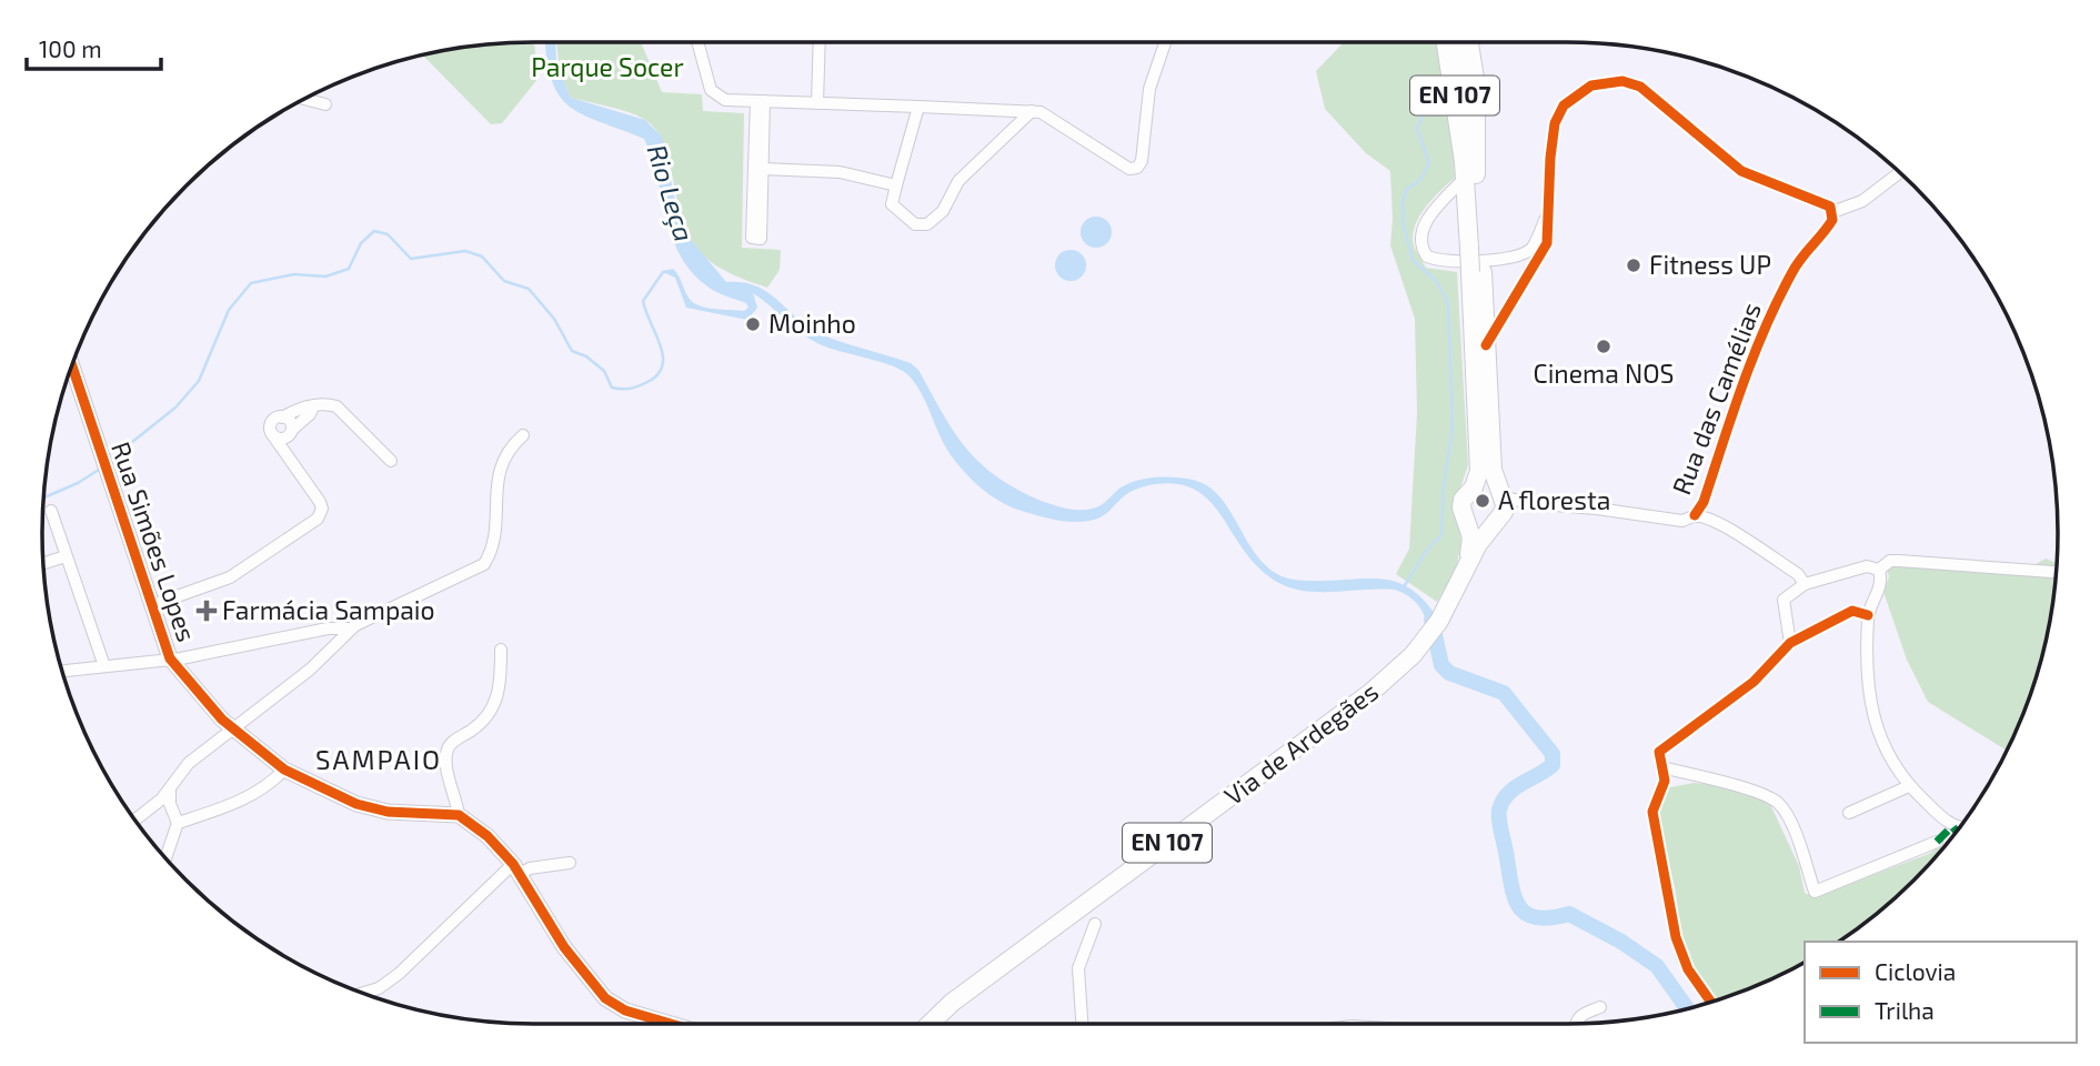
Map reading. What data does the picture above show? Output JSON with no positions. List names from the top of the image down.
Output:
{
  "streets": {
    "main road": ["EN 107", "Via de Ardegães"],
    "street": ["Rua das Camélias", "Rua Simões Lopes"]
  },
  "districts": ["SAMPAIO"],
  "water": ["Rio Leça"],
  "parks": ["Parque Socer"],
  "places": {
    "other": [
      "Fitness UP",
      "Moinho",
      "Cinema NOS",
      "A floresta"
    ],
    "health": ["Farmácia Sampaio"]
  },
  "legend": ["Ciclovia", "Trilha"],
  "scale_bar": "100 m"
}
